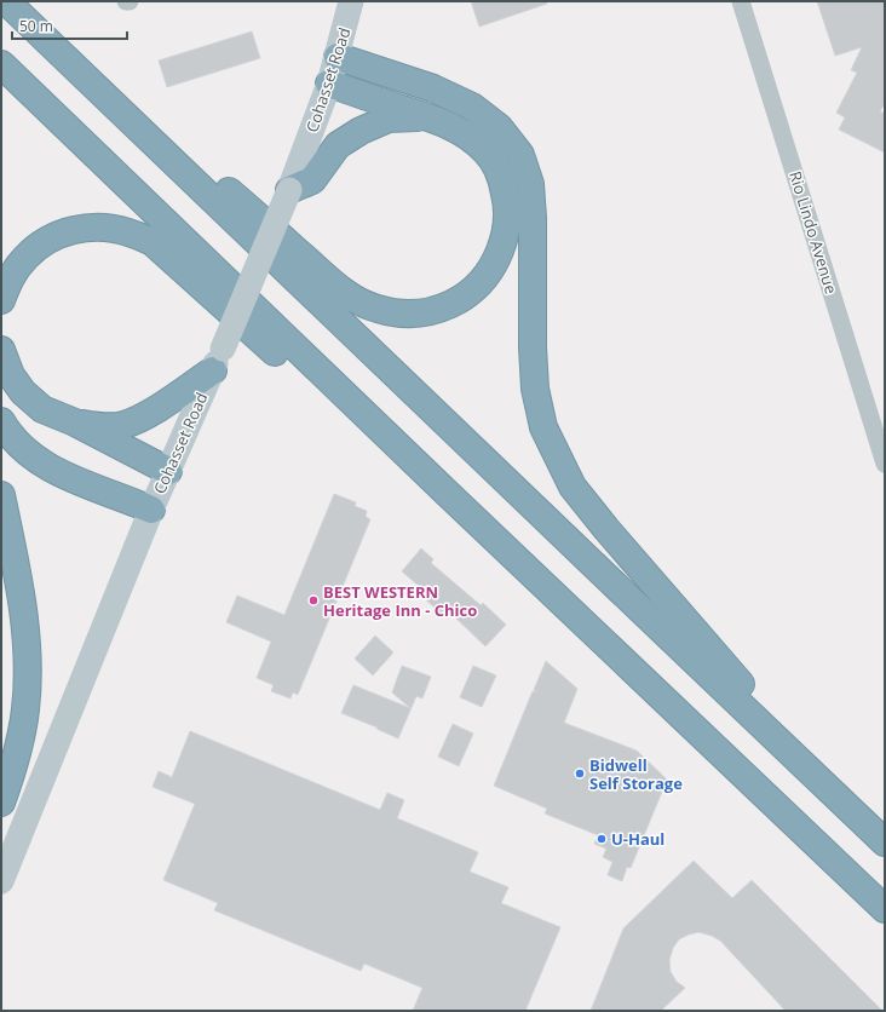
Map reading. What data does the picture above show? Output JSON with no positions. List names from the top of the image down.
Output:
{
  "streets": {
    "main road": ["Cohasset Road"],
    "street": ["Rio Lindo Avenue"]
  },
  "places": ["BEST WESTERN Heritage Inn - Chico", "Bidwell Self Storage", "U-Haul"],
  "scale_bar": "50 m"
}
